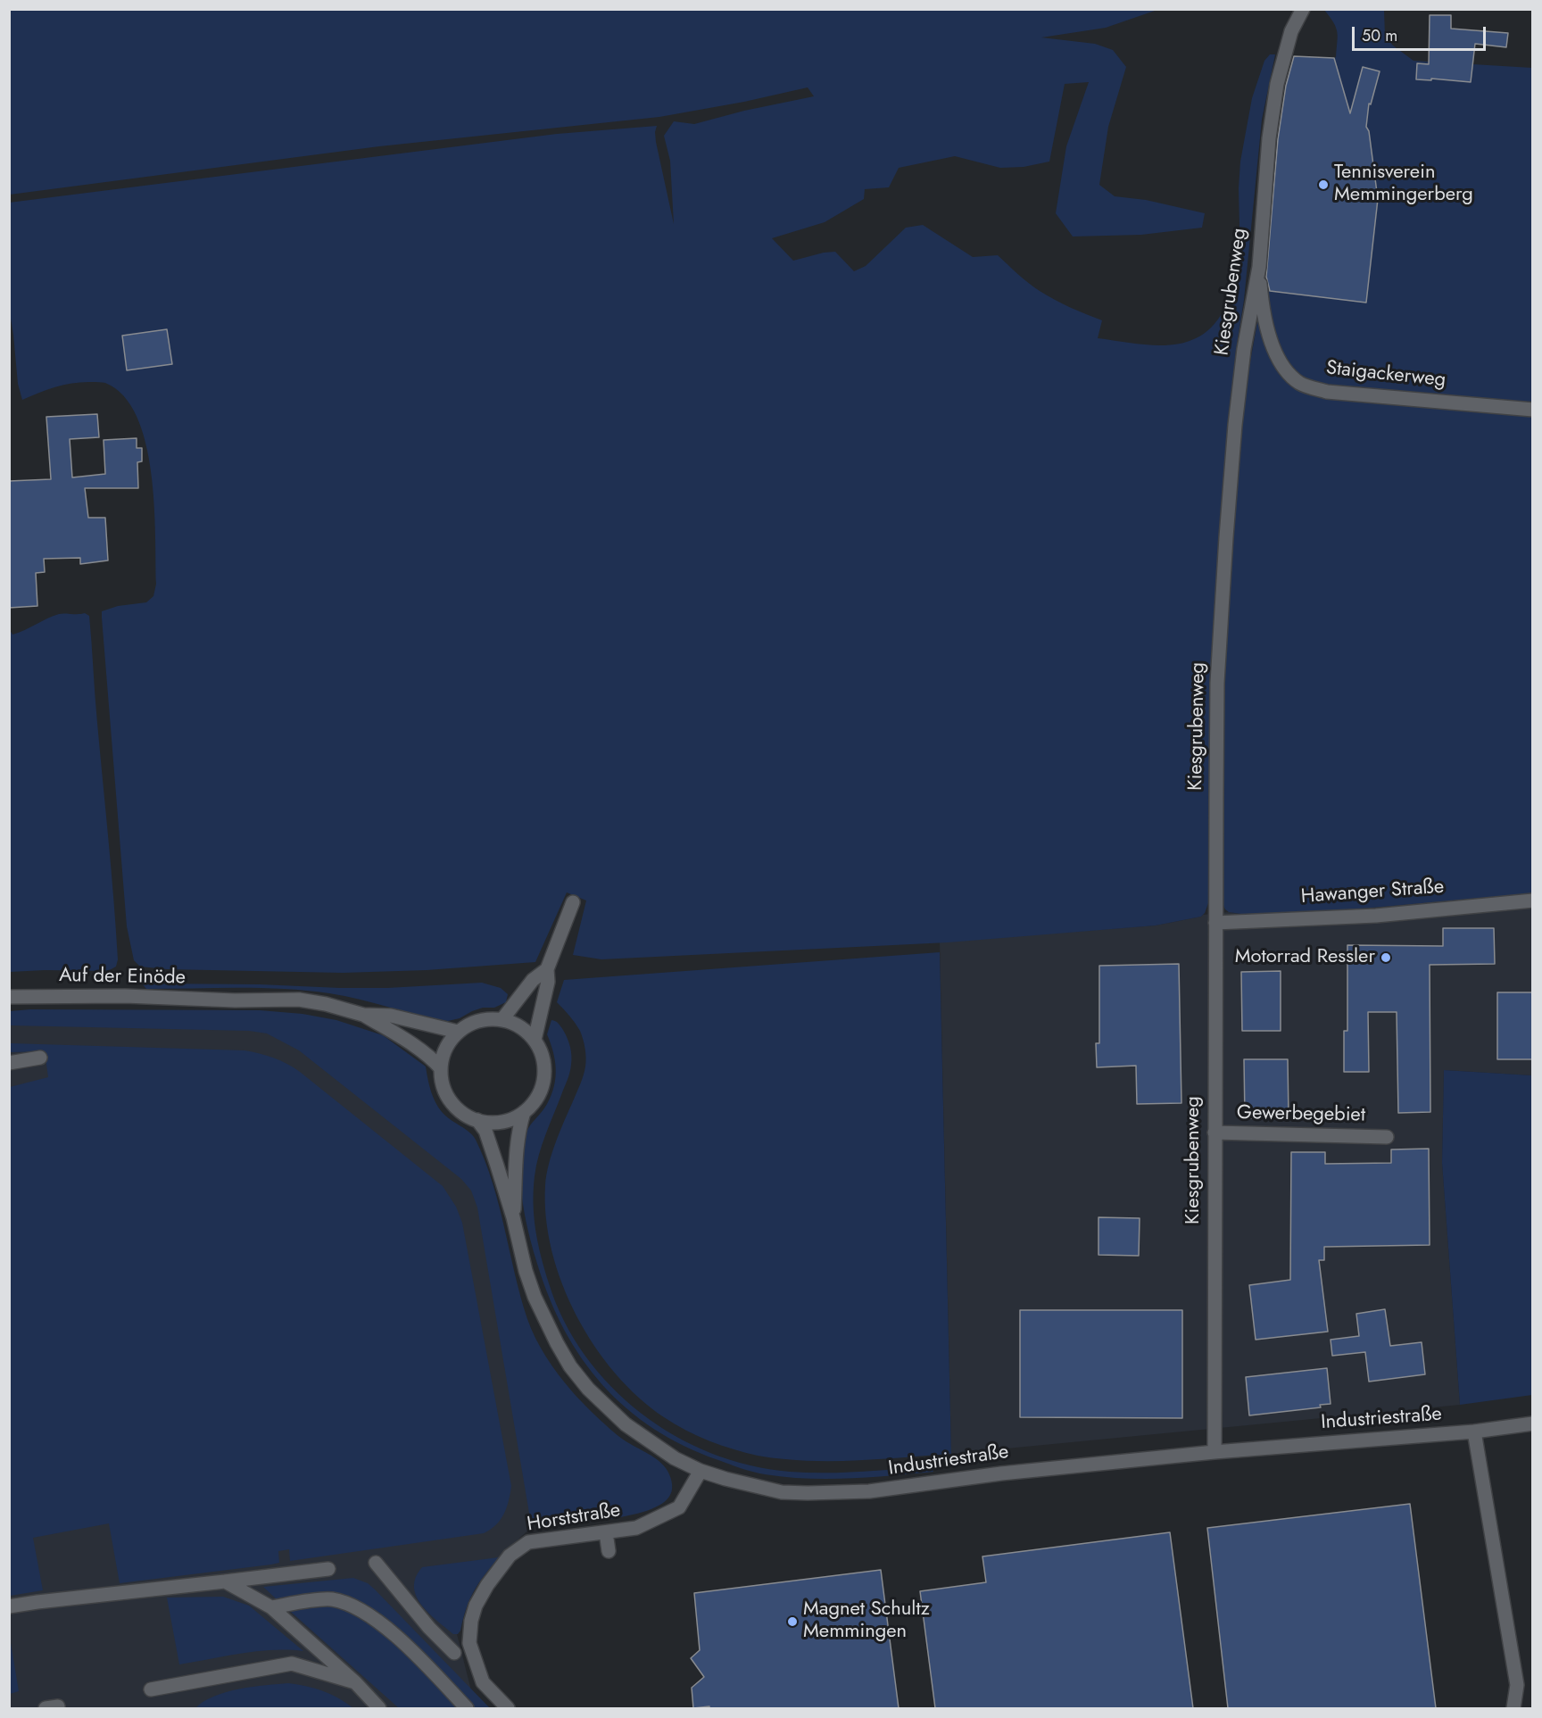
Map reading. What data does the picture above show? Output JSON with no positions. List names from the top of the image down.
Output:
{
  "streets": {
    "street": [
      "Kiesgrubenweg",
      "Staigackerweg",
      "Hawanger Straße",
      "Auf der Einöde",
      "Gewerbegebiet",
      "Industriestraße",
      "Horststraße"
    ]
  },
  "crossings": [
    ["Kiesgrubenweg", "Staigackerweg"],
    ["Kiesgrubenweg", "Hawanger Straße"],
    ["Kiesgrubenweg", "Gewerbegebiet"],
    ["Kiesgrubenweg", "Industriestraße"],
    ["Industriestraße", "Horststraße"]
  ],
  "places": ["Tennisverein Memmingerberg", "Motorrad Ressler", "Magnet Schultz Memmingen"],
  "scale_bar": "50 m"
}
